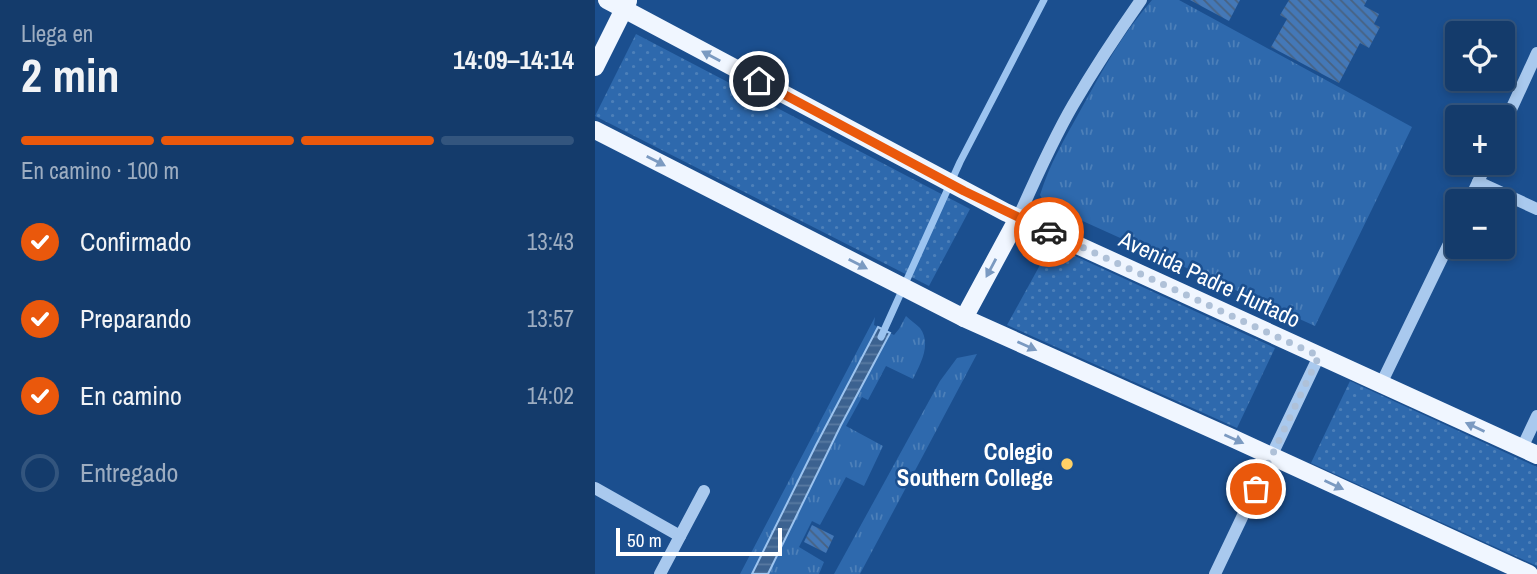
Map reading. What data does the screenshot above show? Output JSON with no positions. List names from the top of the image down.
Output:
{
  "streets": {
    "main road": ["Avenida Padre Hurtado"]
  },
  "places": ["Colegio Southern College"],
  "scale_bar": "50 m",
  "page": {
    "heading": ["2 min", "Llega en", "14:09–14:14"],
    "map_buttons": ["+", "−"],
    "bar": "En camino · 100 m",
    "list": [
      ["Confirmado", "13:43"],
      ["Preparando", "13:57"],
      ["En camino", "14:02"],
      "Entregado"
    ],
    "scale": "50 m"
  }
}
